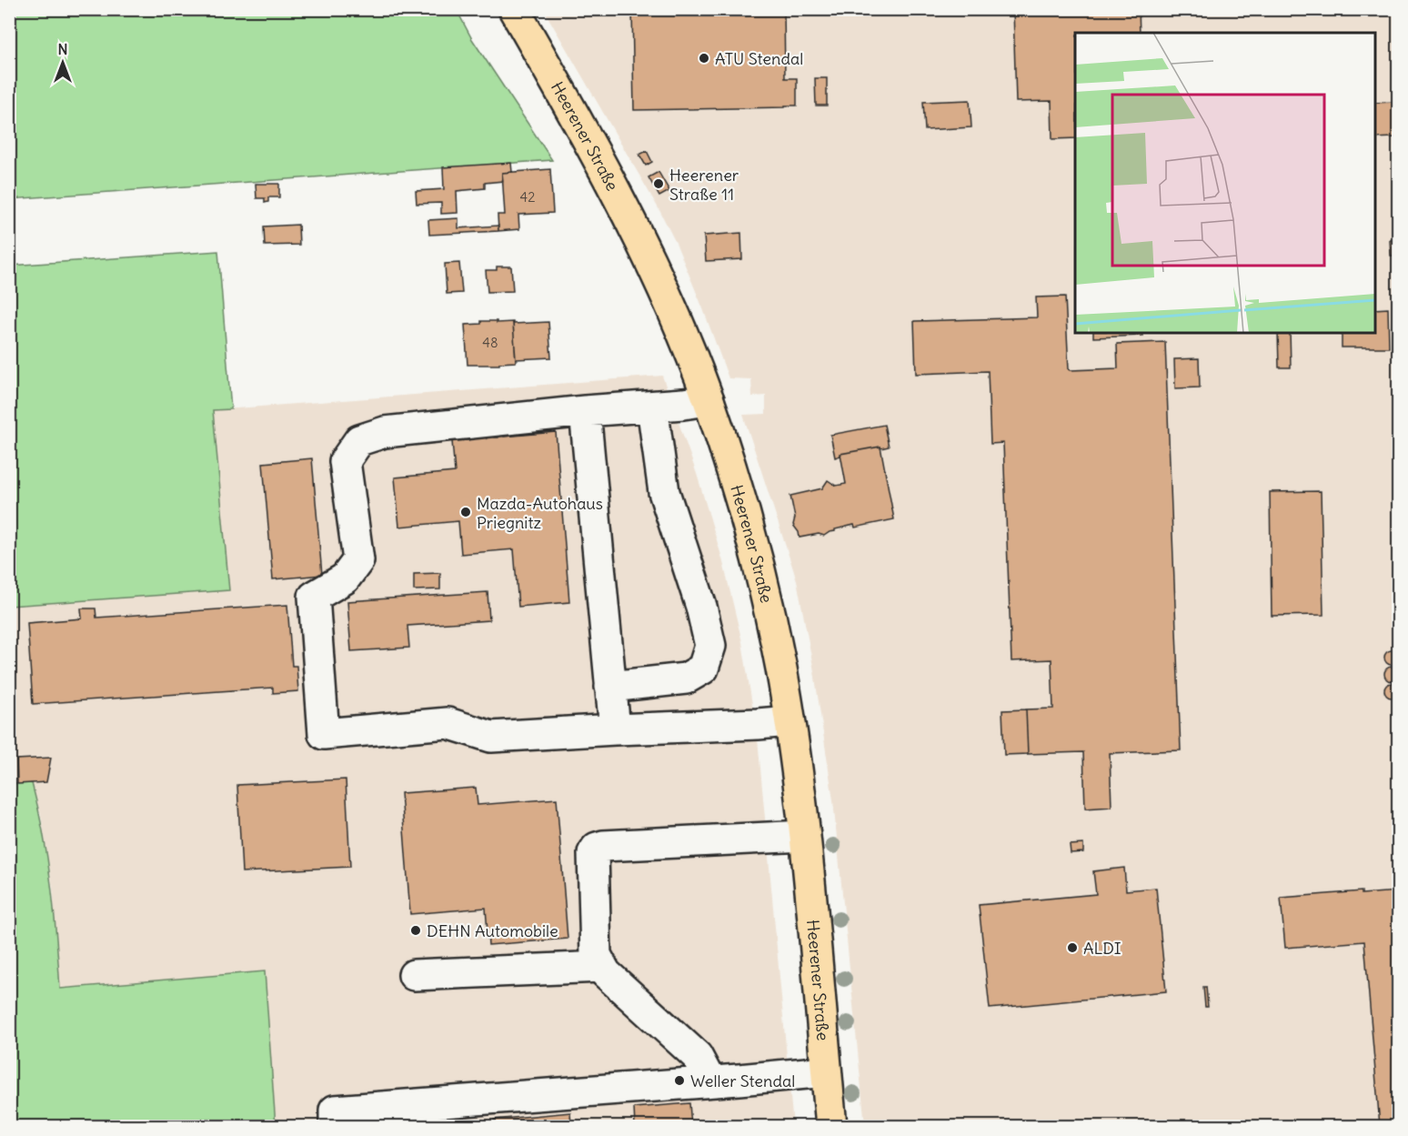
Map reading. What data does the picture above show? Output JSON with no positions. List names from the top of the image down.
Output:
{
  "streets": {
    "main road": ["Heerener Straße"]
  },
  "places": [
    "ATU Stendal",
    "Heerener Straße 11",
    "Mazda-Autohaus Priegnitz",
    "DEHN Automobile",
    "ALDI",
    "Weller Stendal"
  ],
  "house_numbers": ["42", "48"],
  "north": "top"
}
